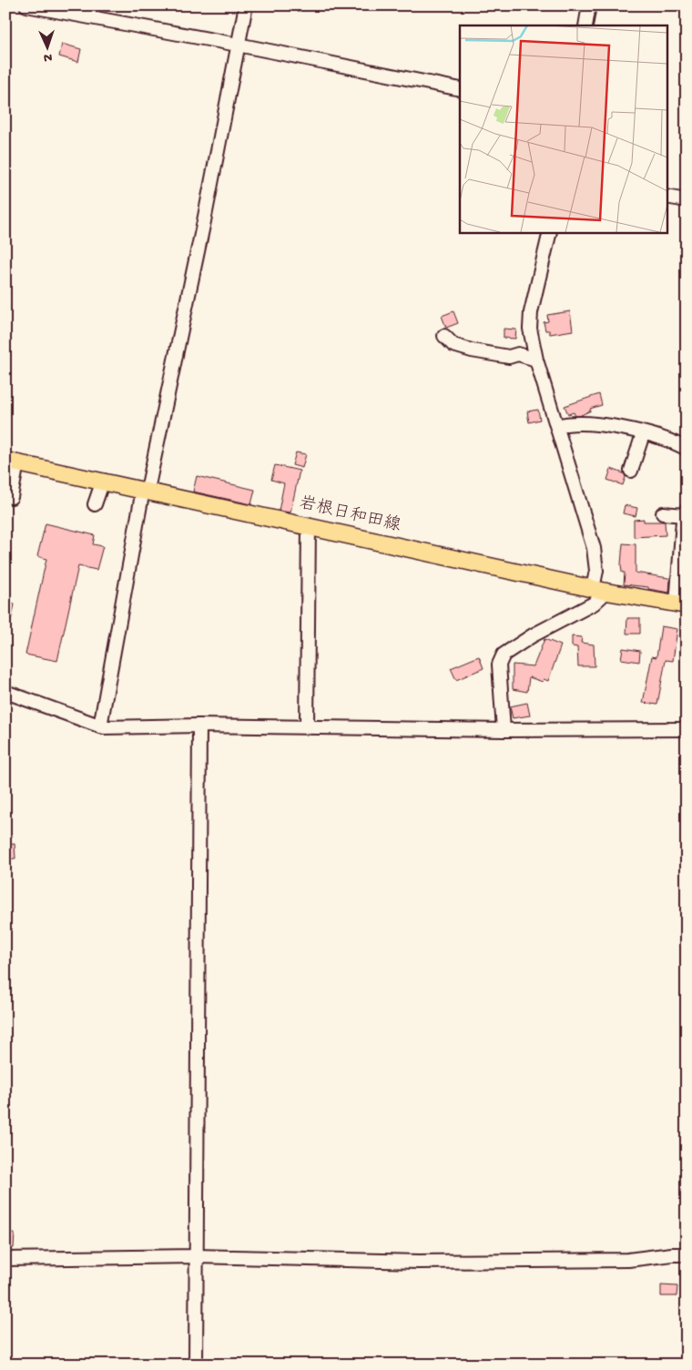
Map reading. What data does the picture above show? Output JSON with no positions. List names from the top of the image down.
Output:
{
  "streets": {
    "main road": ["岩根日和田線"]
  },
  "north": "bottom"
}
